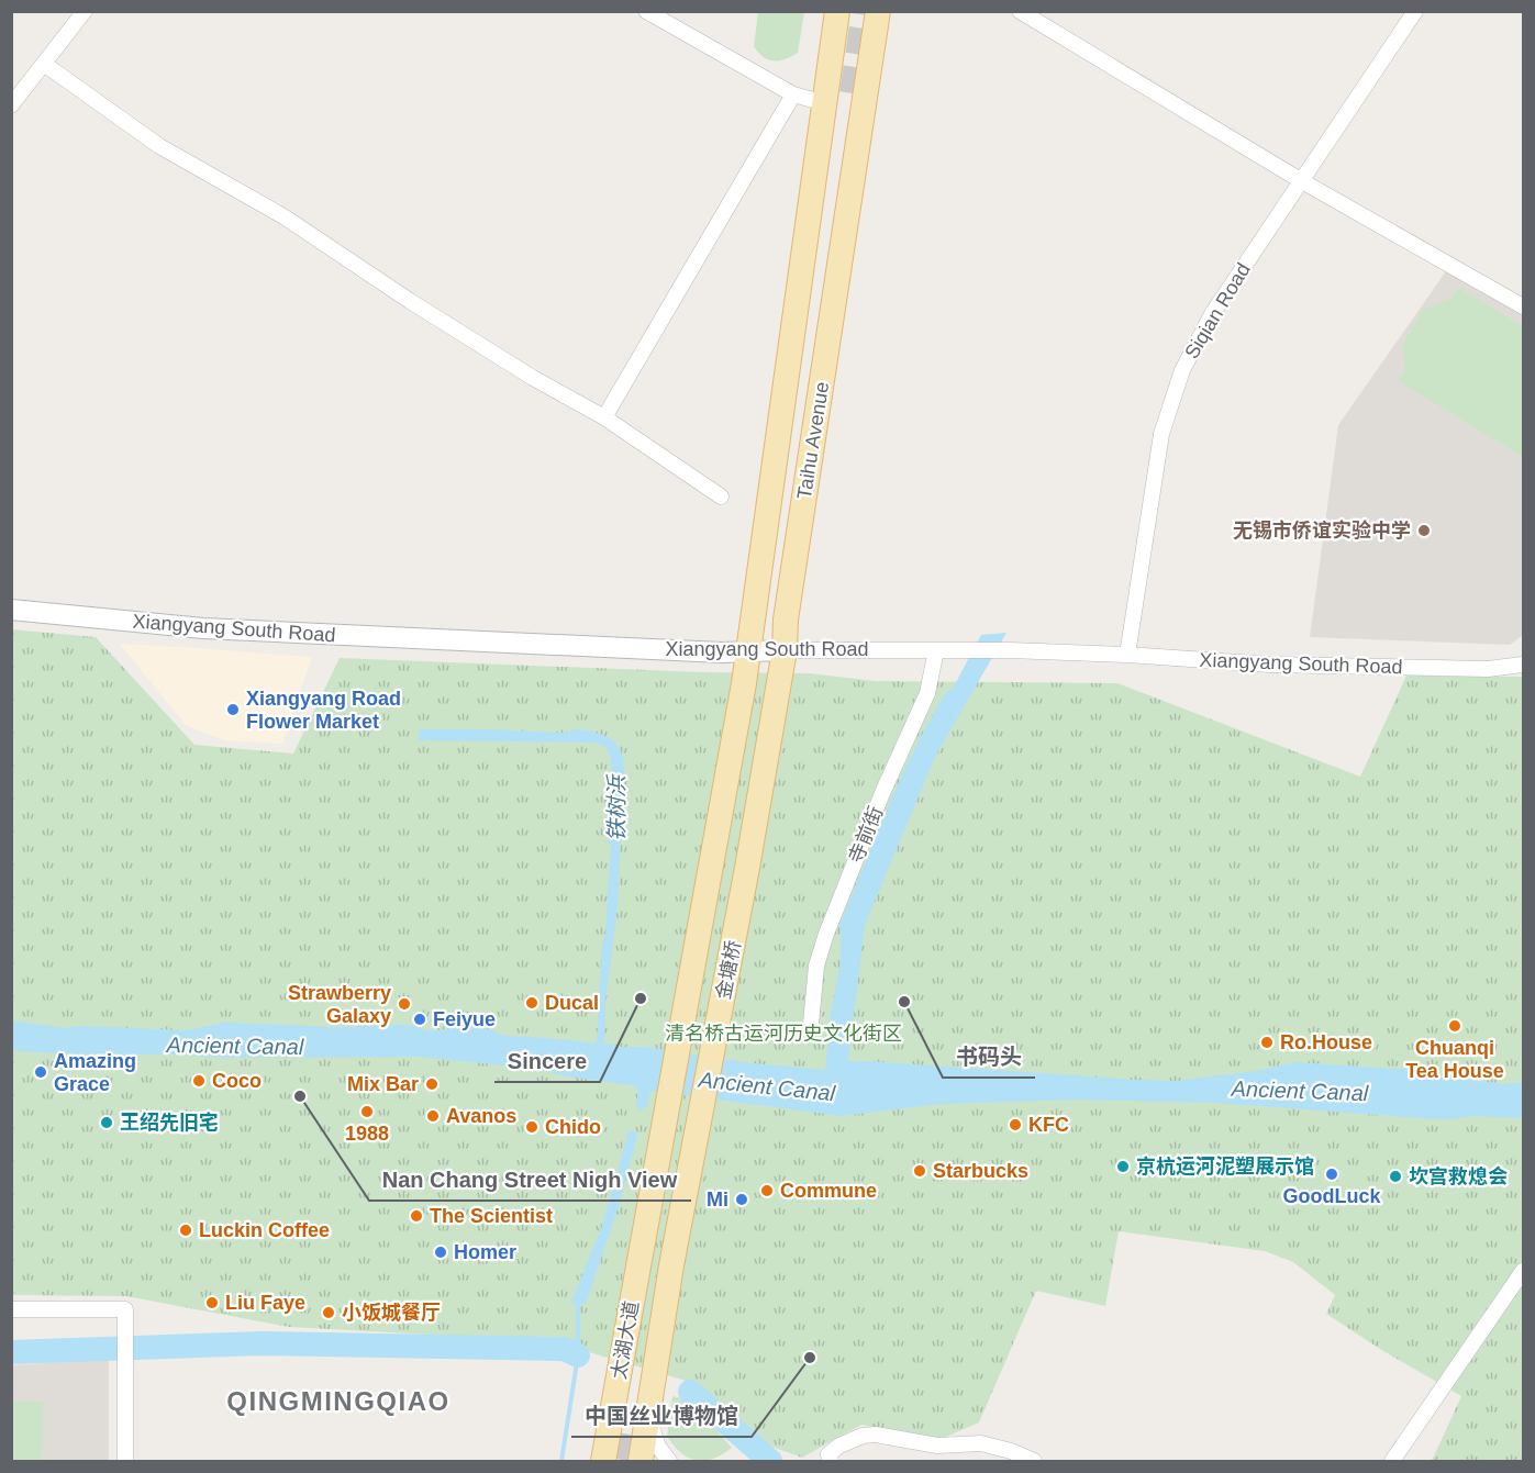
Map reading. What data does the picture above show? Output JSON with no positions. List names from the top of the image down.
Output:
{
  "streets": {
    "main road": ["Taihu Avenue", "金塘桥", "太湖大道"],
    "street": ["Siqian Road", "Xiangyang South Road", "寺前街"]
  },
  "crossings": [
    ["Siqian Road", "Xiangyang South Road"],
    ["Taihu Avenue", "Xiangyang South Road"],
    ["Taihu Avenue", "金塘桥"],
    ["Taihu Avenue", "太湖大道"],
    ["Xiangyang South Road", "寺前街"],
    ["金塘桥", "太湖大道"]
  ],
  "districts": ["QINGMINGQIAO"],
  "water": ["铁树浜", "Ancient Canal"],
  "parks": ["清名桥古运河历史文化街区"],
  "places": [
    "无锡市侨谊实验中学",
    "Xiangyang Road Flower Market",
    "Sincere",
    "书码头",
    "Ducal",
    "Strawberry Galaxy",
    "Feiyue",
    "Chuanqi Tea House",
    "Ro.House",
    "Amazing Grace",
    "Coco",
    "Mix Bar",
    "Nan Chang Street Nigh View",
    "1988",
    "Avanos",
    "王绍先旧宅",
    "KFC",
    "Chido",
    "京杭运河泥塑展示馆",
    "Starbucks",
    "GoodLuck",
    "坎宫救熄会",
    "Commune",
    "Mi",
    "The Scientist",
    "Luckin Coffee",
    "Homer",
    "Liu Faye",
    "小饭城餐厅",
    "中国丝业博物馆"
  ]
}
